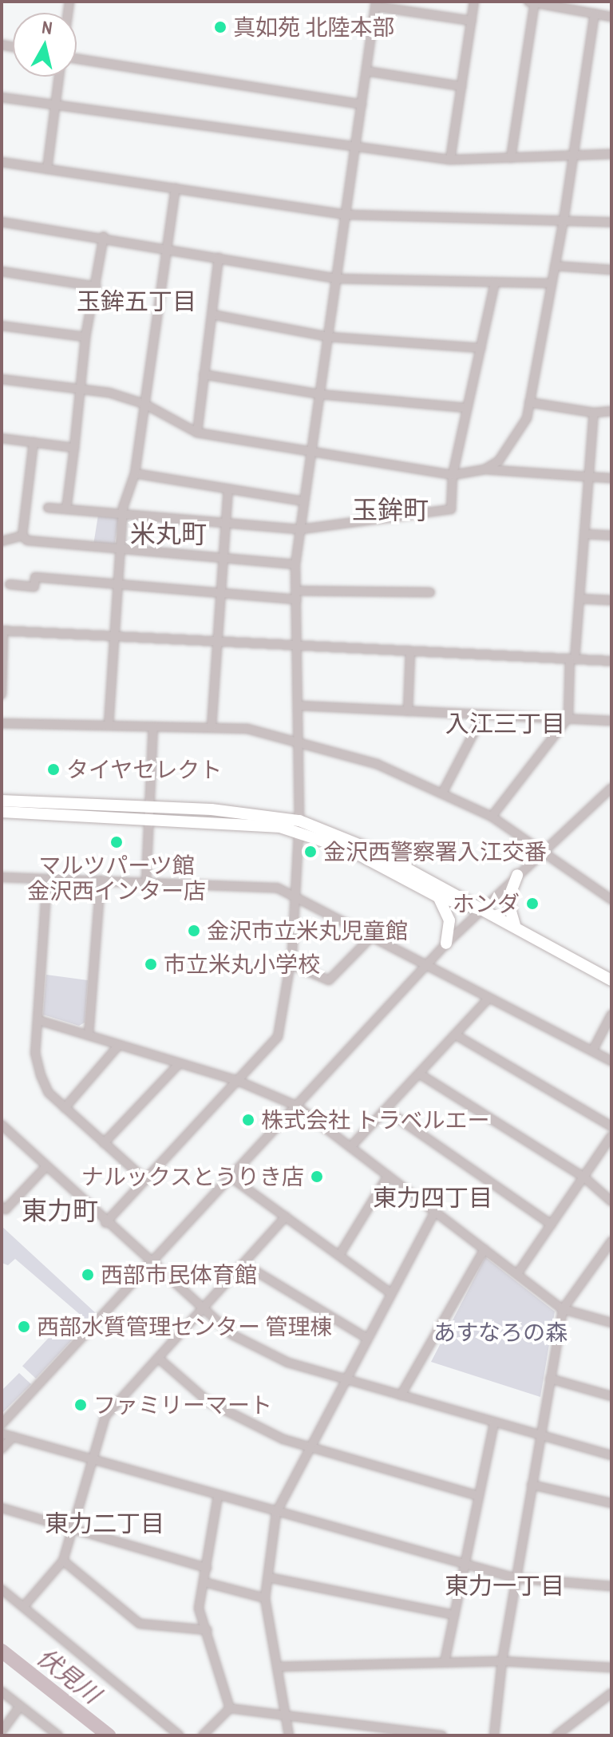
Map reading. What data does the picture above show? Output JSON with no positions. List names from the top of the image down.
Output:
{
  "districts": [
    "玉鉾五丁目",
    "玉鉾町",
    "米丸町",
    "入江三丁目",
    "東力四丁目",
    "東力町",
    "東力二丁目",
    "東力一丁目"
  ],
  "water": ["伏見川"],
  "parks": ["あすなろの森"],
  "places": [
    "真如苑 北陸本部",
    "タイヤセレクト",
    "マルツパーツ館 金沢西インター店",
    "金沢西警察署入江交番",
    "ホンダ",
    "金沢市立米丸児童館",
    "市立米丸小学校",
    "株式会社 トラベルエー",
    "ナルックスとうりき店",
    "西部市民体育館",
    "西部水質管理センター 管理棟",
    "ファミリーマート"
  ],
  "north": "top"
}
